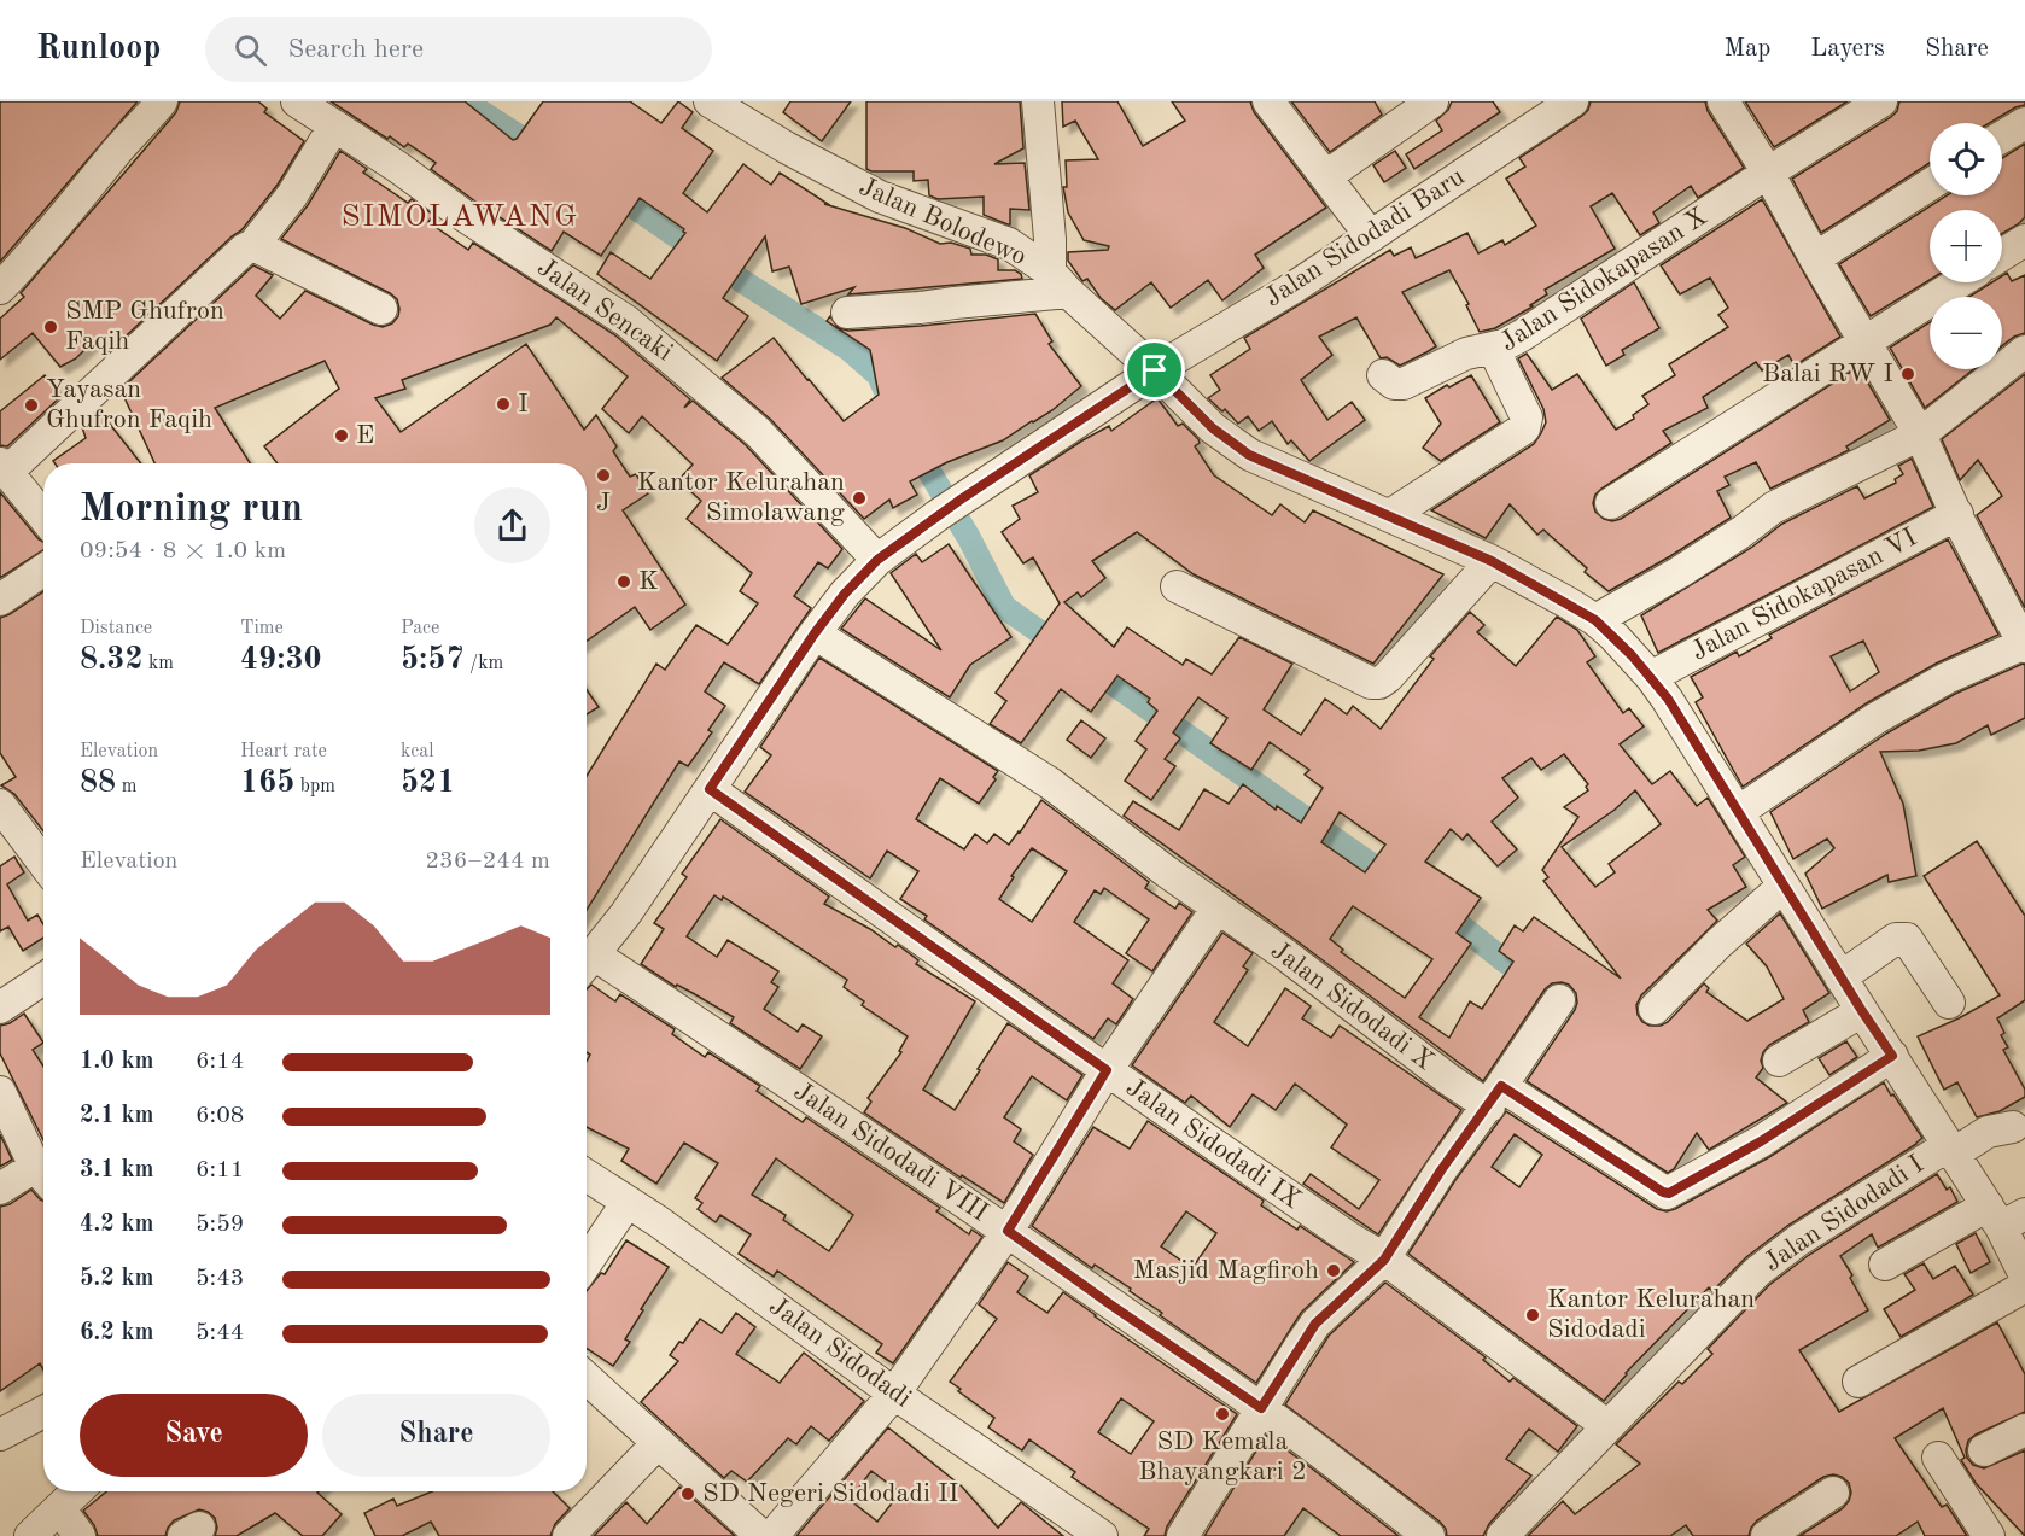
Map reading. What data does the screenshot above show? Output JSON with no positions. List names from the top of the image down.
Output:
{
  "streets": {
    "street": [
      "Jalan Bolodewo",
      "Jalan Sidodadi Baru",
      "Jalan Sidokapasan X",
      "Jalan Sencaki",
      "Jalan Sidokapasan VI",
      "Jalan Sidodadi X",
      "Jalan Sidodadi IX",
      "Jalan Sidodadi VIII",
      "Jalan Sidodadi I",
      "Jalan Sidodadi"
    ]
  },
  "crossings": [
    ["Jalan Bolodewo", "Jalan Sidodadi Baru"],
    ["Jalan Bolodewo", "Jalan Sidokapasan X"],
    ["Jalan Bolodewo", "Jalan Sidokapasan VI"],
    ["Jalan Bolodewo", "Jalan Sidodadi X"],
    ["Jalan Bolodewo", "Jalan Sidodadi I"],
    ["Jalan Sidodadi Baru", "Jalan Sencaki"],
    ["Jalan Sidodadi Baru", "Jalan Sidodadi X"],
    ["Jalan Sidodadi Baru", "Jalan Sidodadi IX"],
    ["Jalan Sidodadi IX", "Jalan Sidodadi I"]
  ],
  "districts": ["SIMOLAWANG"],
  "places": [
    "SMP Ghufron Faqih",
    "Balai RW I",
    "I",
    "Yayasan Ghufron Faqih",
    "E",
    "J",
    "Kantor Kelurahan Simolawang",
    "K",
    "Masjid Magfiroh",
    "Kantor Kelurahan Sidodadi",
    "SD Kemala Bhayangkari 2",
    "SD Negeri Sidodadi II"
  ],
  "page": {
    "header": "Runloop",
    "search": "Search here",
    "nav": ["Map", "Layers", "Share"],
    "map_buttons": ["+", "−"],
    "heading": ["Morning run", "09:54 · 8 × 1.0 km"],
    "stats": [
      ["Distance", "8.32 km"],
      ["Time", "49:30"],
      ["Pace", "5:57 /km"],
      ["Elevation", "88 m"],
      ["Heart rate", "165 bpm"],
      ["kcal", "521"]
    ],
    "chart": ["Elevation", "236–244 m"],
    "list": [
      {
        "name": "1.0 km",
        "note": "6:14"
      },
      {
        "name": "2.1 km",
        "note": "6:08"
      },
      {
        "name": "3.1 km",
        "note": "6:11"
      },
      {
        "name": "4.2 km",
        "note": "5:59"
      },
      {
        "name": "5.2 km",
        "note": "5:43"
      },
      {
        "name": "6.2 km",
        "note": "5:44"
      }
    ],
    "buttons": ["Save", "Share"]
  }
}
